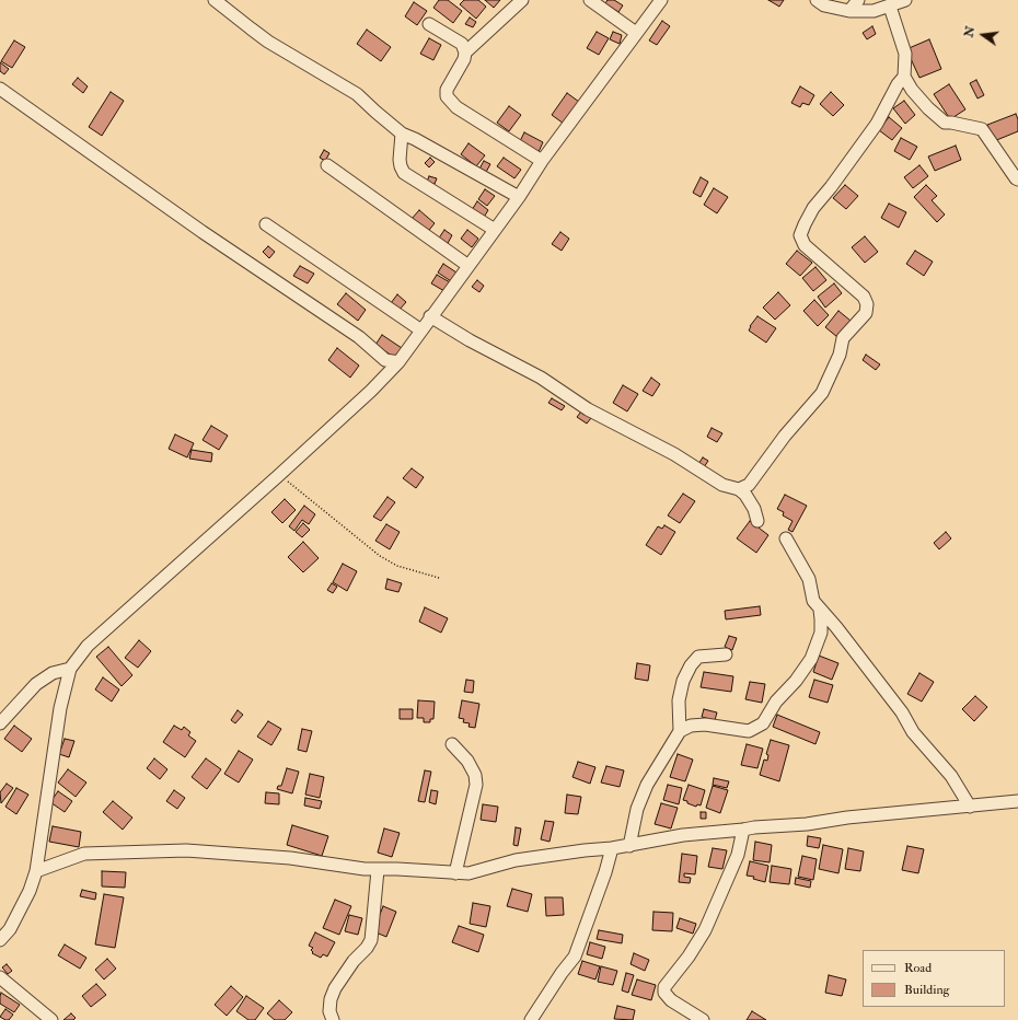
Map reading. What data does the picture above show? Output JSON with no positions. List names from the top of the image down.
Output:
{
  "legend": ["Road", "Building"],
  "north": "left"
}
